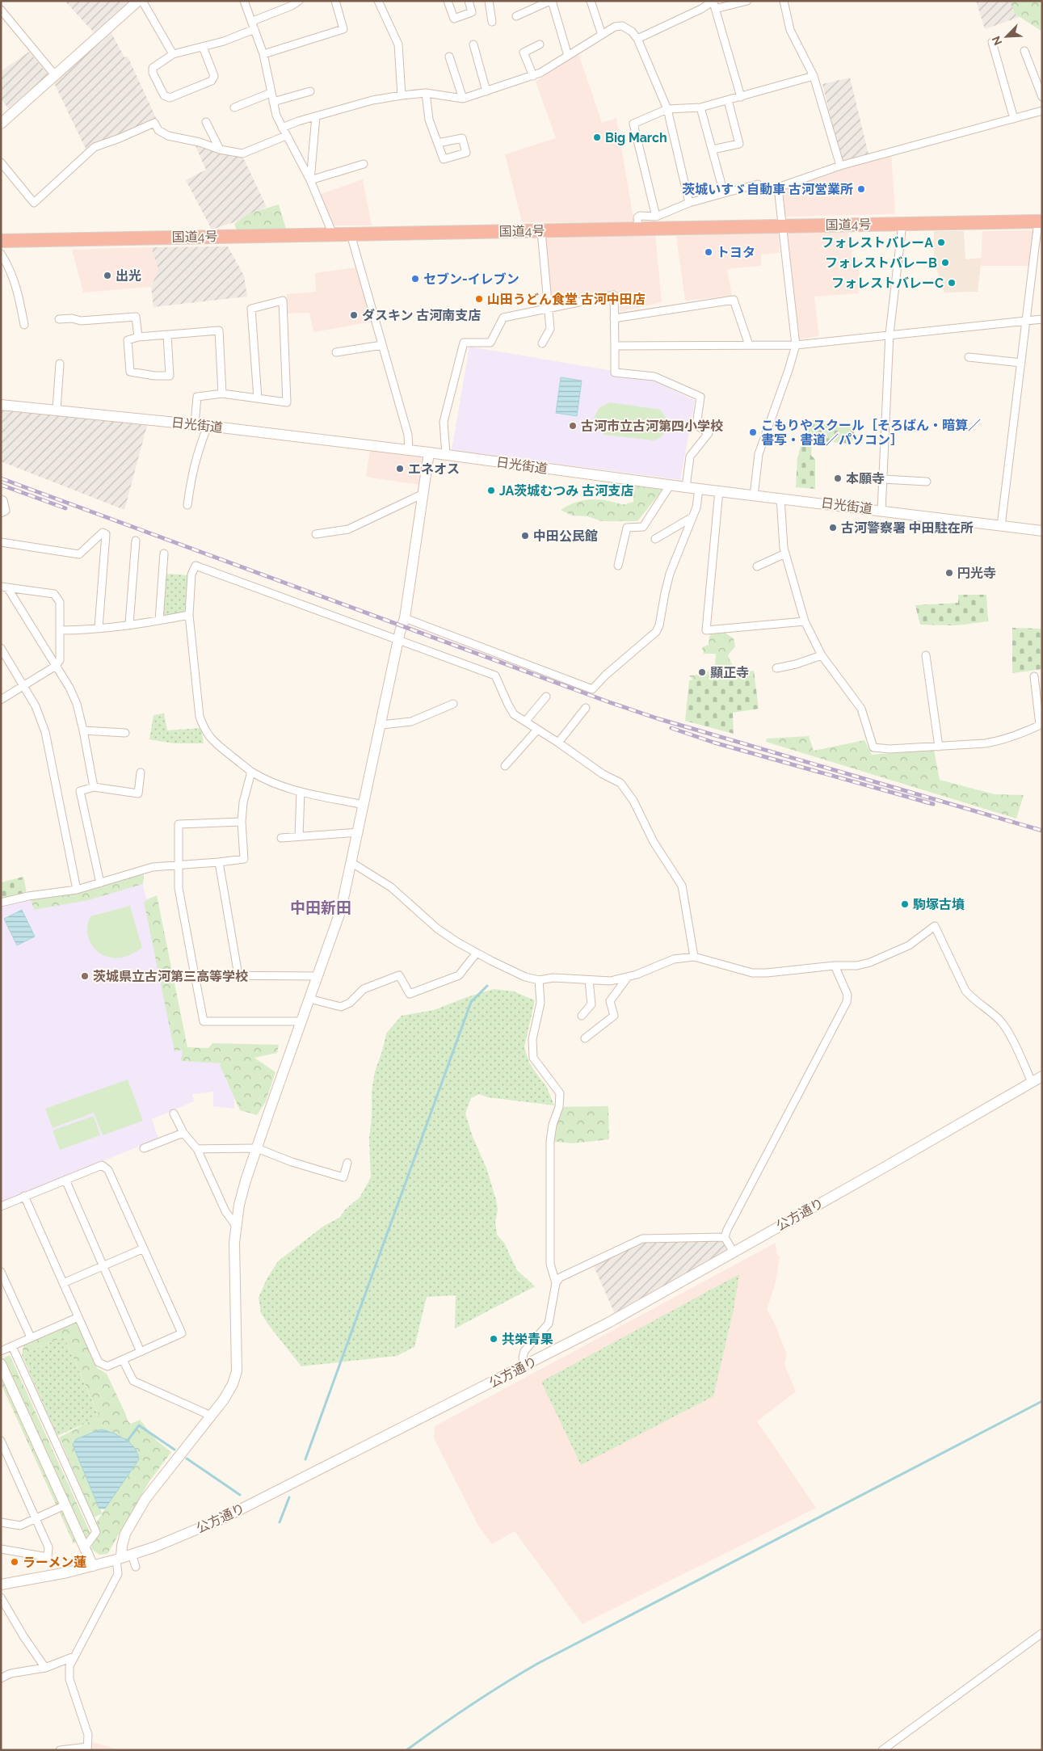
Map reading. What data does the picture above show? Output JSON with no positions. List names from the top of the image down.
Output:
{
  "streets": {
    "highway": ["国道4号"],
    "street": ["日光街道", "公方通り"]
  },
  "districts": ["中田新田"],
  "places": [
    "Big March",
    "茨城いすゞ自動車 古河営業所",
    "フォレストバレーA",
    "トヨタ",
    "フォレストバレーB",
    "出光",
    "セブン-イレブン",
    "フォレストバレーC",
    "山田うどん食堂 古河中田店",
    "ダスキン 古河南支店",
    "古河市立古河第四小学校",
    "こもりやスクール［そろばん・暗算／ 書写・書道／パソコン］",
    "エネオス",
    "本願寺",
    "JA茨城むつみ 古河支店",
    "古河警察署 中田駐在所",
    "中田公民館",
    "円光寺",
    "顯正寺",
    "駒塚古墳",
    "茨城県立古河第三高等学校",
    "共栄青果",
    "ラーメン蓮"
  ],
  "north": "bottom left"
}
